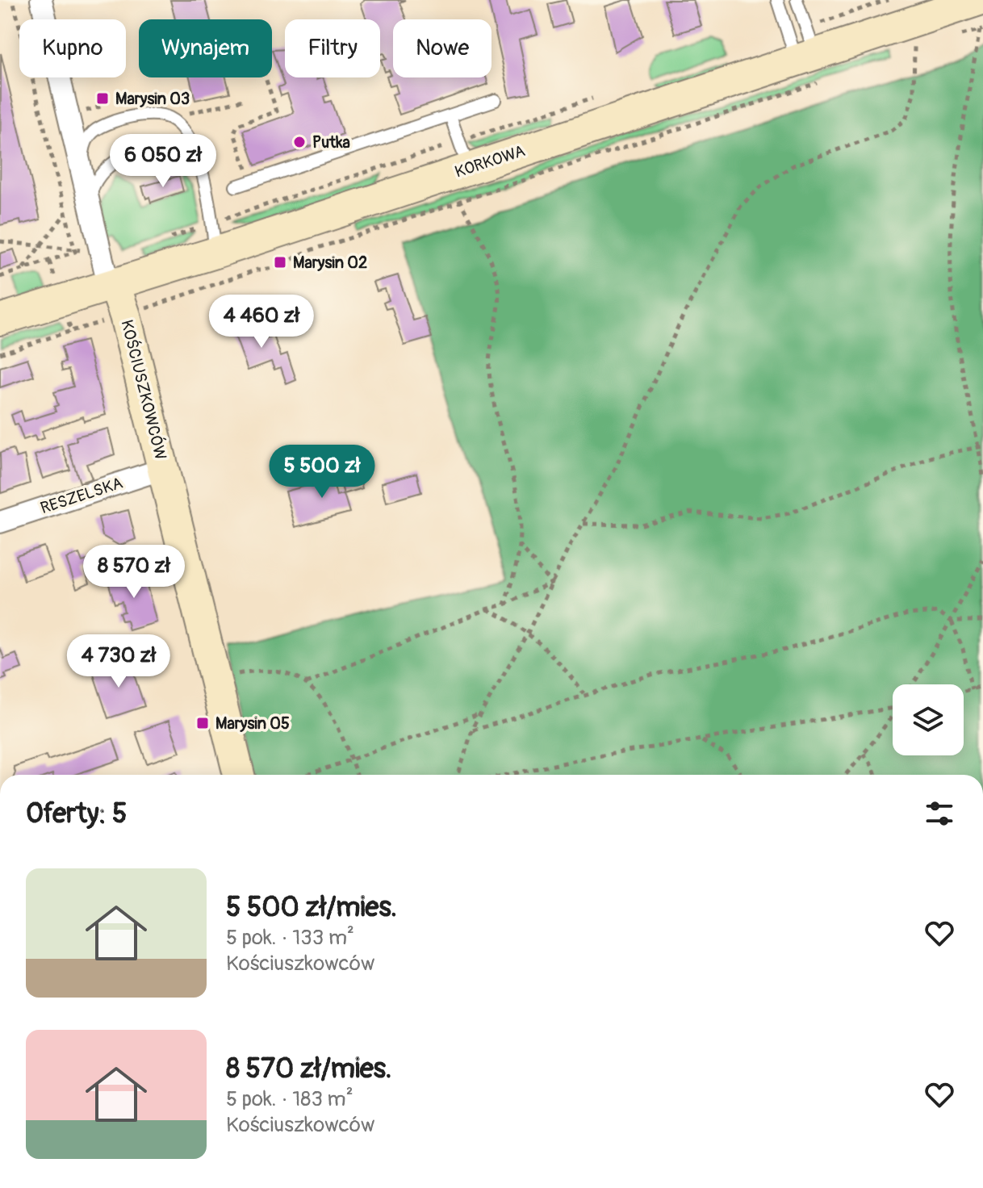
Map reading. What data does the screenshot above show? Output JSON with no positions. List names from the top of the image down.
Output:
{
  "streets": {
    "street": ["KORKOWA", "KOŚCIUSZKOWCÓW", "RESZELSKA"]
  },
  "crossings": [
    ["KORKOWA", "KOŚCIUSZKOWCÓW"],
    ["KOŚCIUSZKOWCÓW", "RESZELSKA"]
  ],
  "places": {
    "transit": ["Marysin 03", "Marysin 02", "Marysin 05"],
    "other": ["Putka"]
  },
  "page": {
    "chip": [
      "Kupno",
      "Wynajem",
      "Filtry",
      "Nowe"
    ],
    "price": [
      "6 050 zł",
      "4 460 zł",
      "5 500 zł",
      "8 570 zł",
      "4 730 zł"
    ],
    "heading": "Oferty: 5",
    "list": [
      {
        "name": "5 500 zł/mies.",
        "note": "5 pok. · 133 m² · Kościuszkowców"
      },
      {
        "name": "8 570 zł/mies.",
        "note": "5 pok. · 183 m² · Kościuszkowców"
      }
    ]
  }
}
